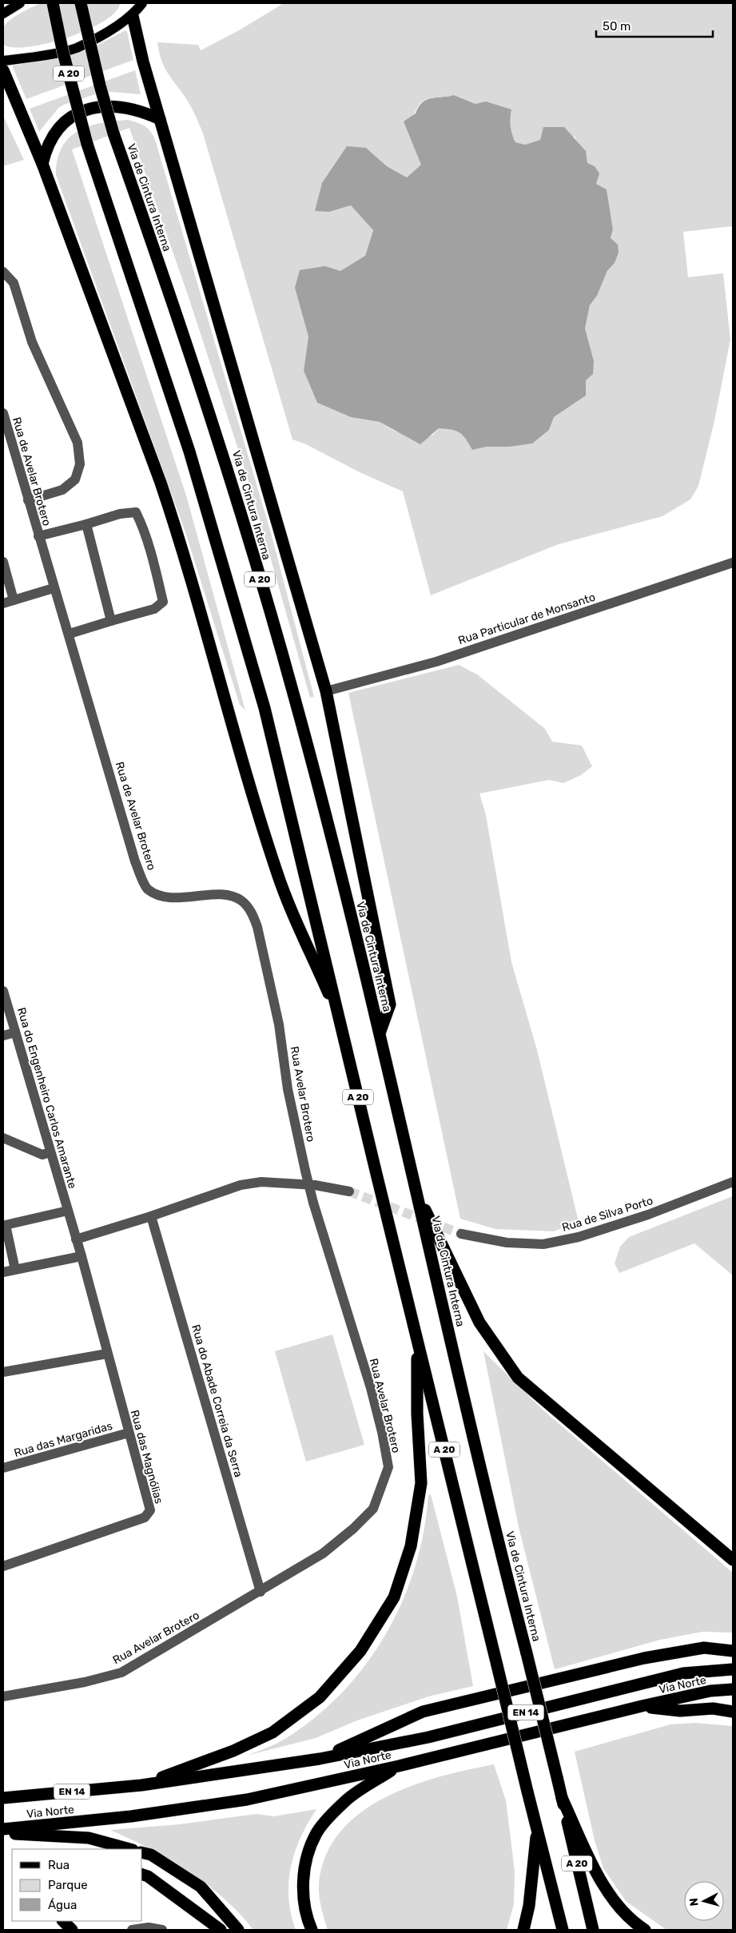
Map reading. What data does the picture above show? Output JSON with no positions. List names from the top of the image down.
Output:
{
  "streets": {
    "highway": [
      "A 20",
      "Via de Cintura Interna",
      "Via Norte",
      "EN 14"
    ],
    "street": [
      "Rua de Avelar Brotero",
      "Rua Particular de Monsanto",
      "Rua Avelar Brotero",
      "Rua do Engenheiro Carlos Amarante",
      "Rua de Silva Porto",
      "Rua do Abade Correia da Serra",
      "Rua das Margaridas",
      "Rua das Magnólias"
    ]
  },
  "crossings": [
    ["Rua de Avelar Brotero", "Rua Avelar Brotero"],
    ["Rua Avelar Brotero", "Rua do Abade Correia da Serra"],
    ["Rua do Engenheiro Carlos Amarante", "Rua das Magnólias"],
    ["Rua das Margaridas", "Rua das Magnólias"]
  ],
  "legend": ["Rua", "Parque", "Água"],
  "scale_bar": "50 m",
  "north": "left"
}
